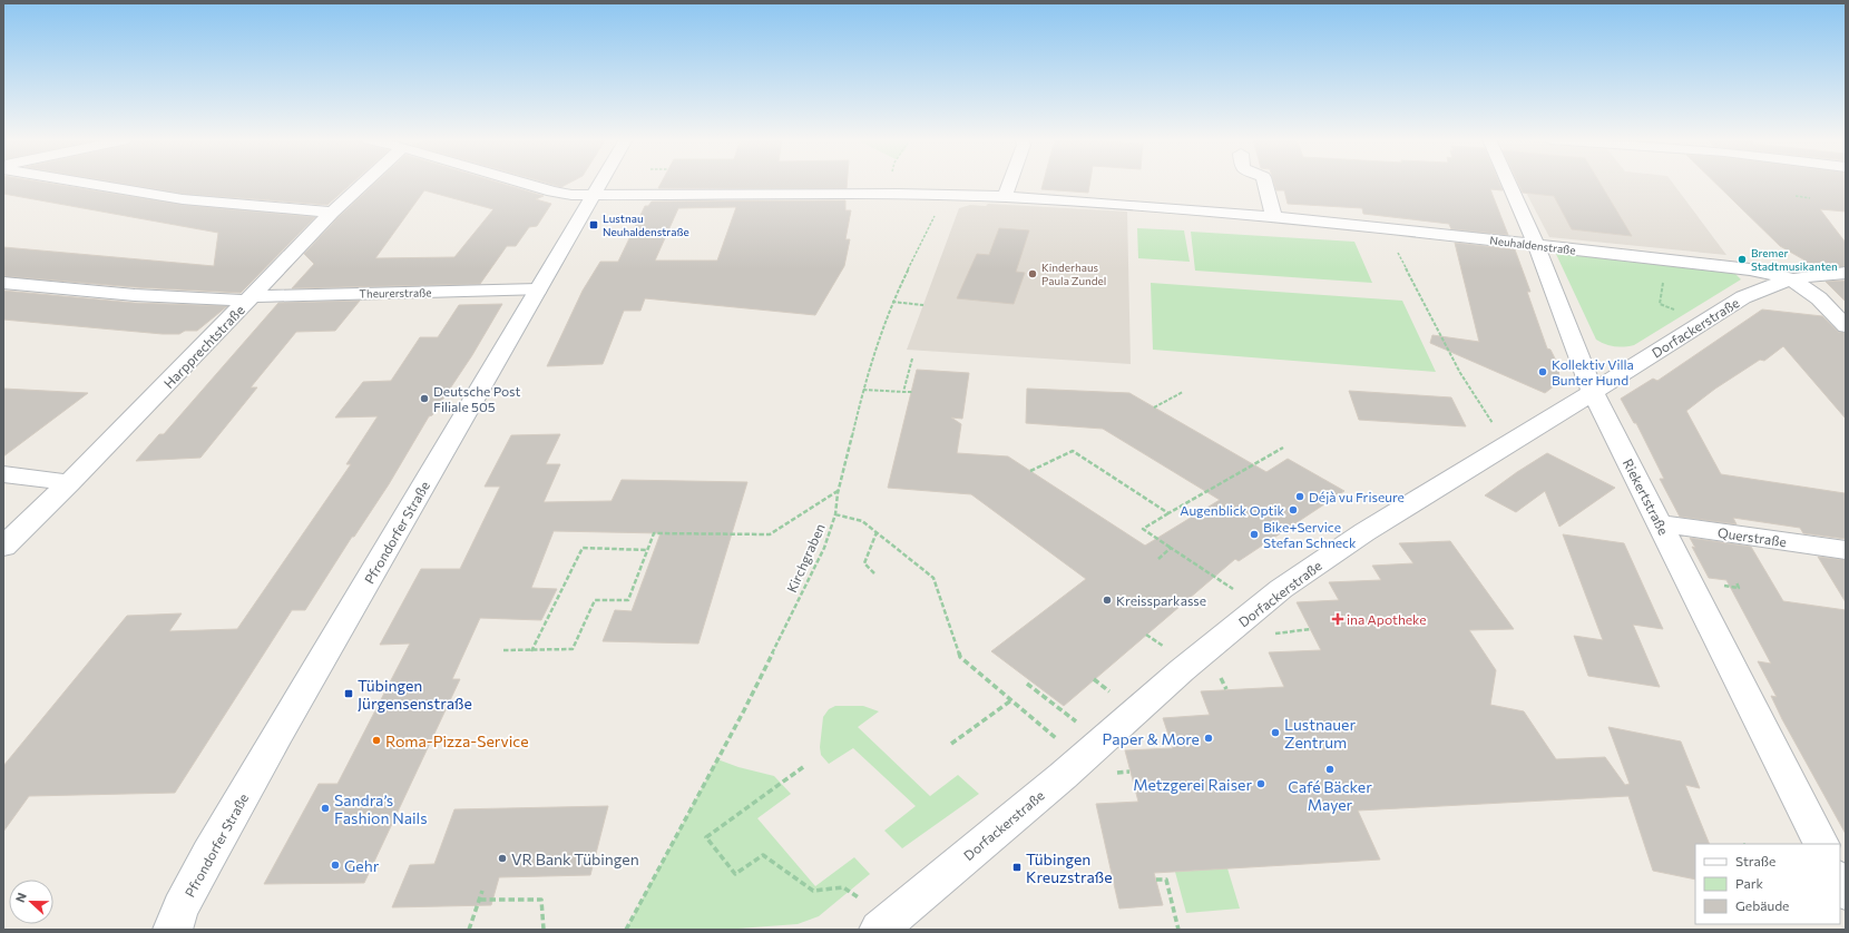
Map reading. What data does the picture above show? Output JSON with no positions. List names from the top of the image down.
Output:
{
  "streets": {
    "street": [
      "Neuhaldenstraße",
      "Theurerstraße",
      "Dorfackerstraße",
      "Harpprechtstraße",
      "Riekertstraße",
      "Pfrondorfer Straße",
      "Querstraße"
    ],
    "path": ["Kirchgraben"]
  },
  "crossings": [
    ["Neuhaldenstraße", "Dorfackerstraße"],
    ["Neuhaldenstraße", "Riekertstraße"],
    ["Neuhaldenstraße", "Pfrondorfer Straße"],
    ["Neuhaldenstraße", "Kirchgraben"],
    ["Theurerstraße", "Harpprechtstraße"],
    ["Theurerstraße", "Pfrondorfer Straße"],
    ["Dorfackerstraße", "Riekertstraße"],
    ["Riekertstraße", "Querstraße"]
  ],
  "places": {
    "transit": ["Lustnau Neuhaldenstraße", "Tübingen Jürgensenstraße", "Tübingen Kreuzstraße"],
    "other": [
      "Bremer Stadtmusikanten",
      "Kinderhaus Paula Zundel",
      "Kollektiv Villa Bunter Hund",
      "Deutsche Post Filiale 505",
      "Déjà vu Friseure",
      "Augenblick Optik",
      "Bike+Service Stefan Schneck",
      "Kreissparkasse",
      "Lustnauer Zentrum",
      "Paper & More",
      "Roma-Pizza-Service",
      "Café Bäcker Mayer",
      "Metzgerei Raiser",
      "Sandra’s Fashion Nails",
      "VR Bank Tübingen",
      "Gehr"
    ],
    "health": ["ina Apotheke"]
  },
  "legend": ["Straße", "Park", "Gebäude"],
  "north": "left"
}
